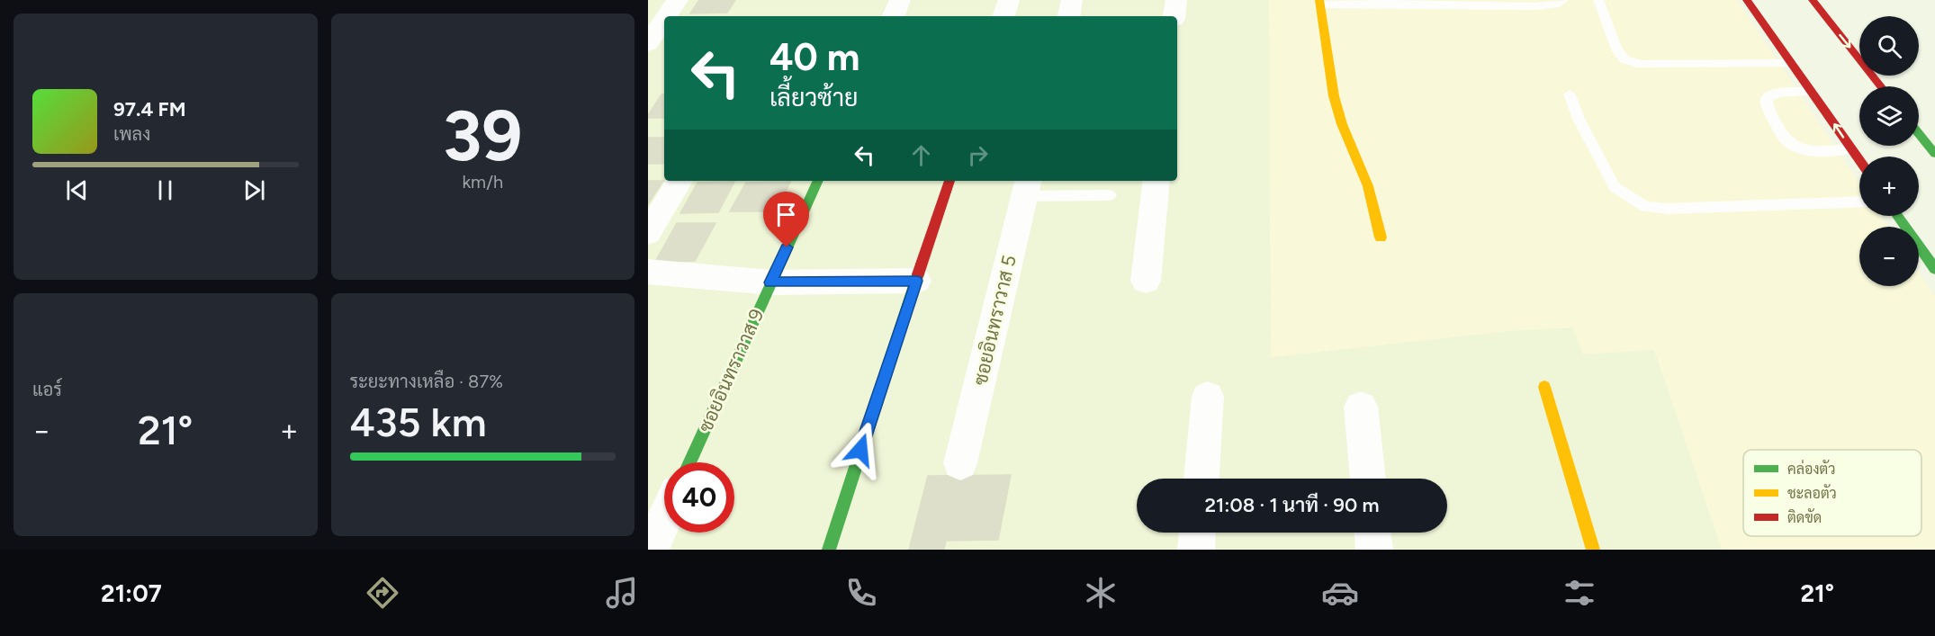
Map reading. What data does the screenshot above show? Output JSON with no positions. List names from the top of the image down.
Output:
{
  "streets": {
    "street": ["ซอยอินทราวาส 5", "ซอยอินทราวาส 9"]
  },
  "legend": ["คล่องตัว", "ชะลอตัว", "ติดขัด"],
  "page": {
    "tile": [
      ["39", "km/h"],
      "แอร์",
      ["ระยะทางเหลือ · 87%", "435 km"]
    ],
    "map_buttons": ["+", "−"],
    "turn": ["40 m", "เลี้ยวซ้าย"],
    "song": ["97.4 FM", "เพลง"],
    "heat": ["−", "21°", "+"],
    "limit": "40",
    "trip": "21:08 · 1 นาที · 90 m",
    "tabs": ["21:07", "21°"]
  }
}
